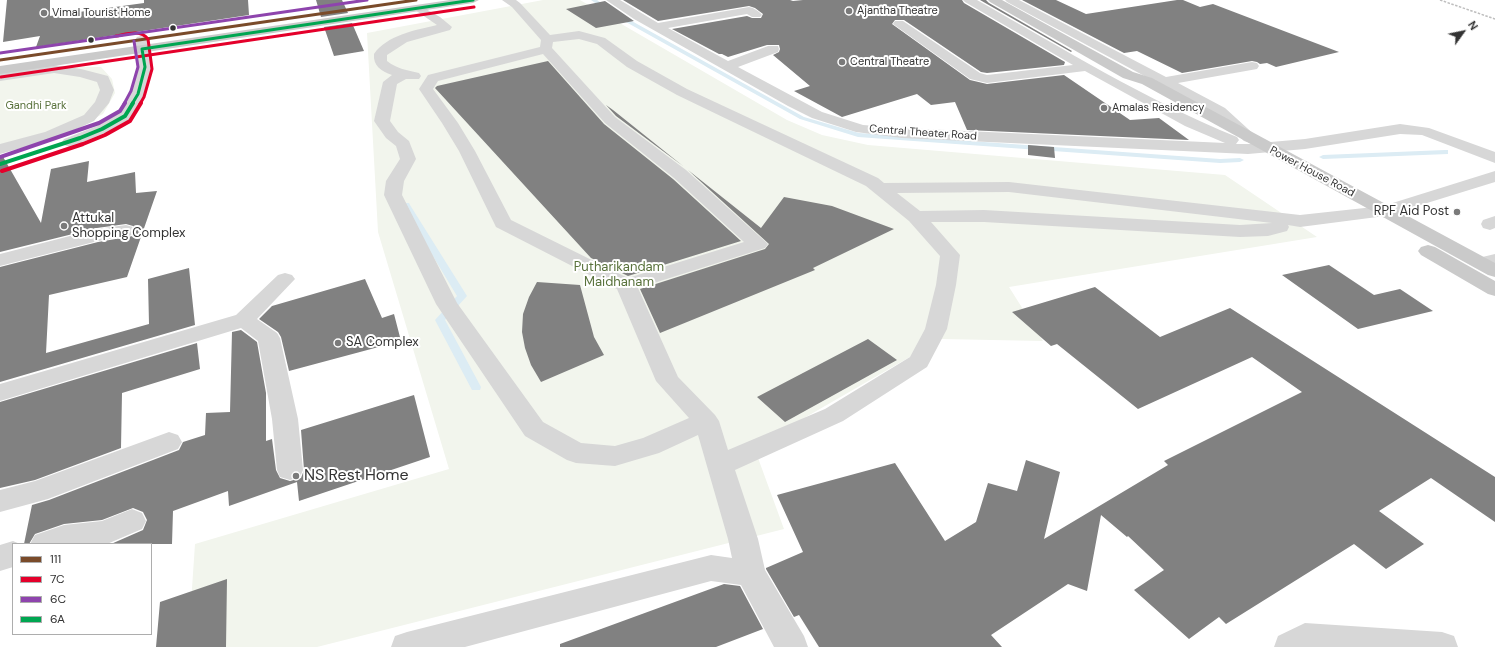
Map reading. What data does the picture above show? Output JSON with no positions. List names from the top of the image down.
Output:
{
  "streets": {
    "main road": ["Power House Road"],
    "street": ["Central Theater Road"]
  },
  "crossings": [
    ["Central Theater Road", "Power House Road"]
  ],
  "parks": ["Gandhi Park", "Putharikandam Maidhanam"],
  "places": [
    "Ajantha Theatre",
    "Vimal Tourist Home",
    "Central Theatre",
    "Amalas Residency",
    "RPF Aid Post",
    "Attukal Shopping Complex",
    "SA Complex",
    "NS Rest Home"
  ],
  "lines": [
    "transit line 111",
    "transit line 6C",
    "transit line 6A",
    "transit line 7C"
  ],
  "legend": [
    "111",
    "7C",
    "6C",
    "6A"
  ],
  "north": "top right"
}
